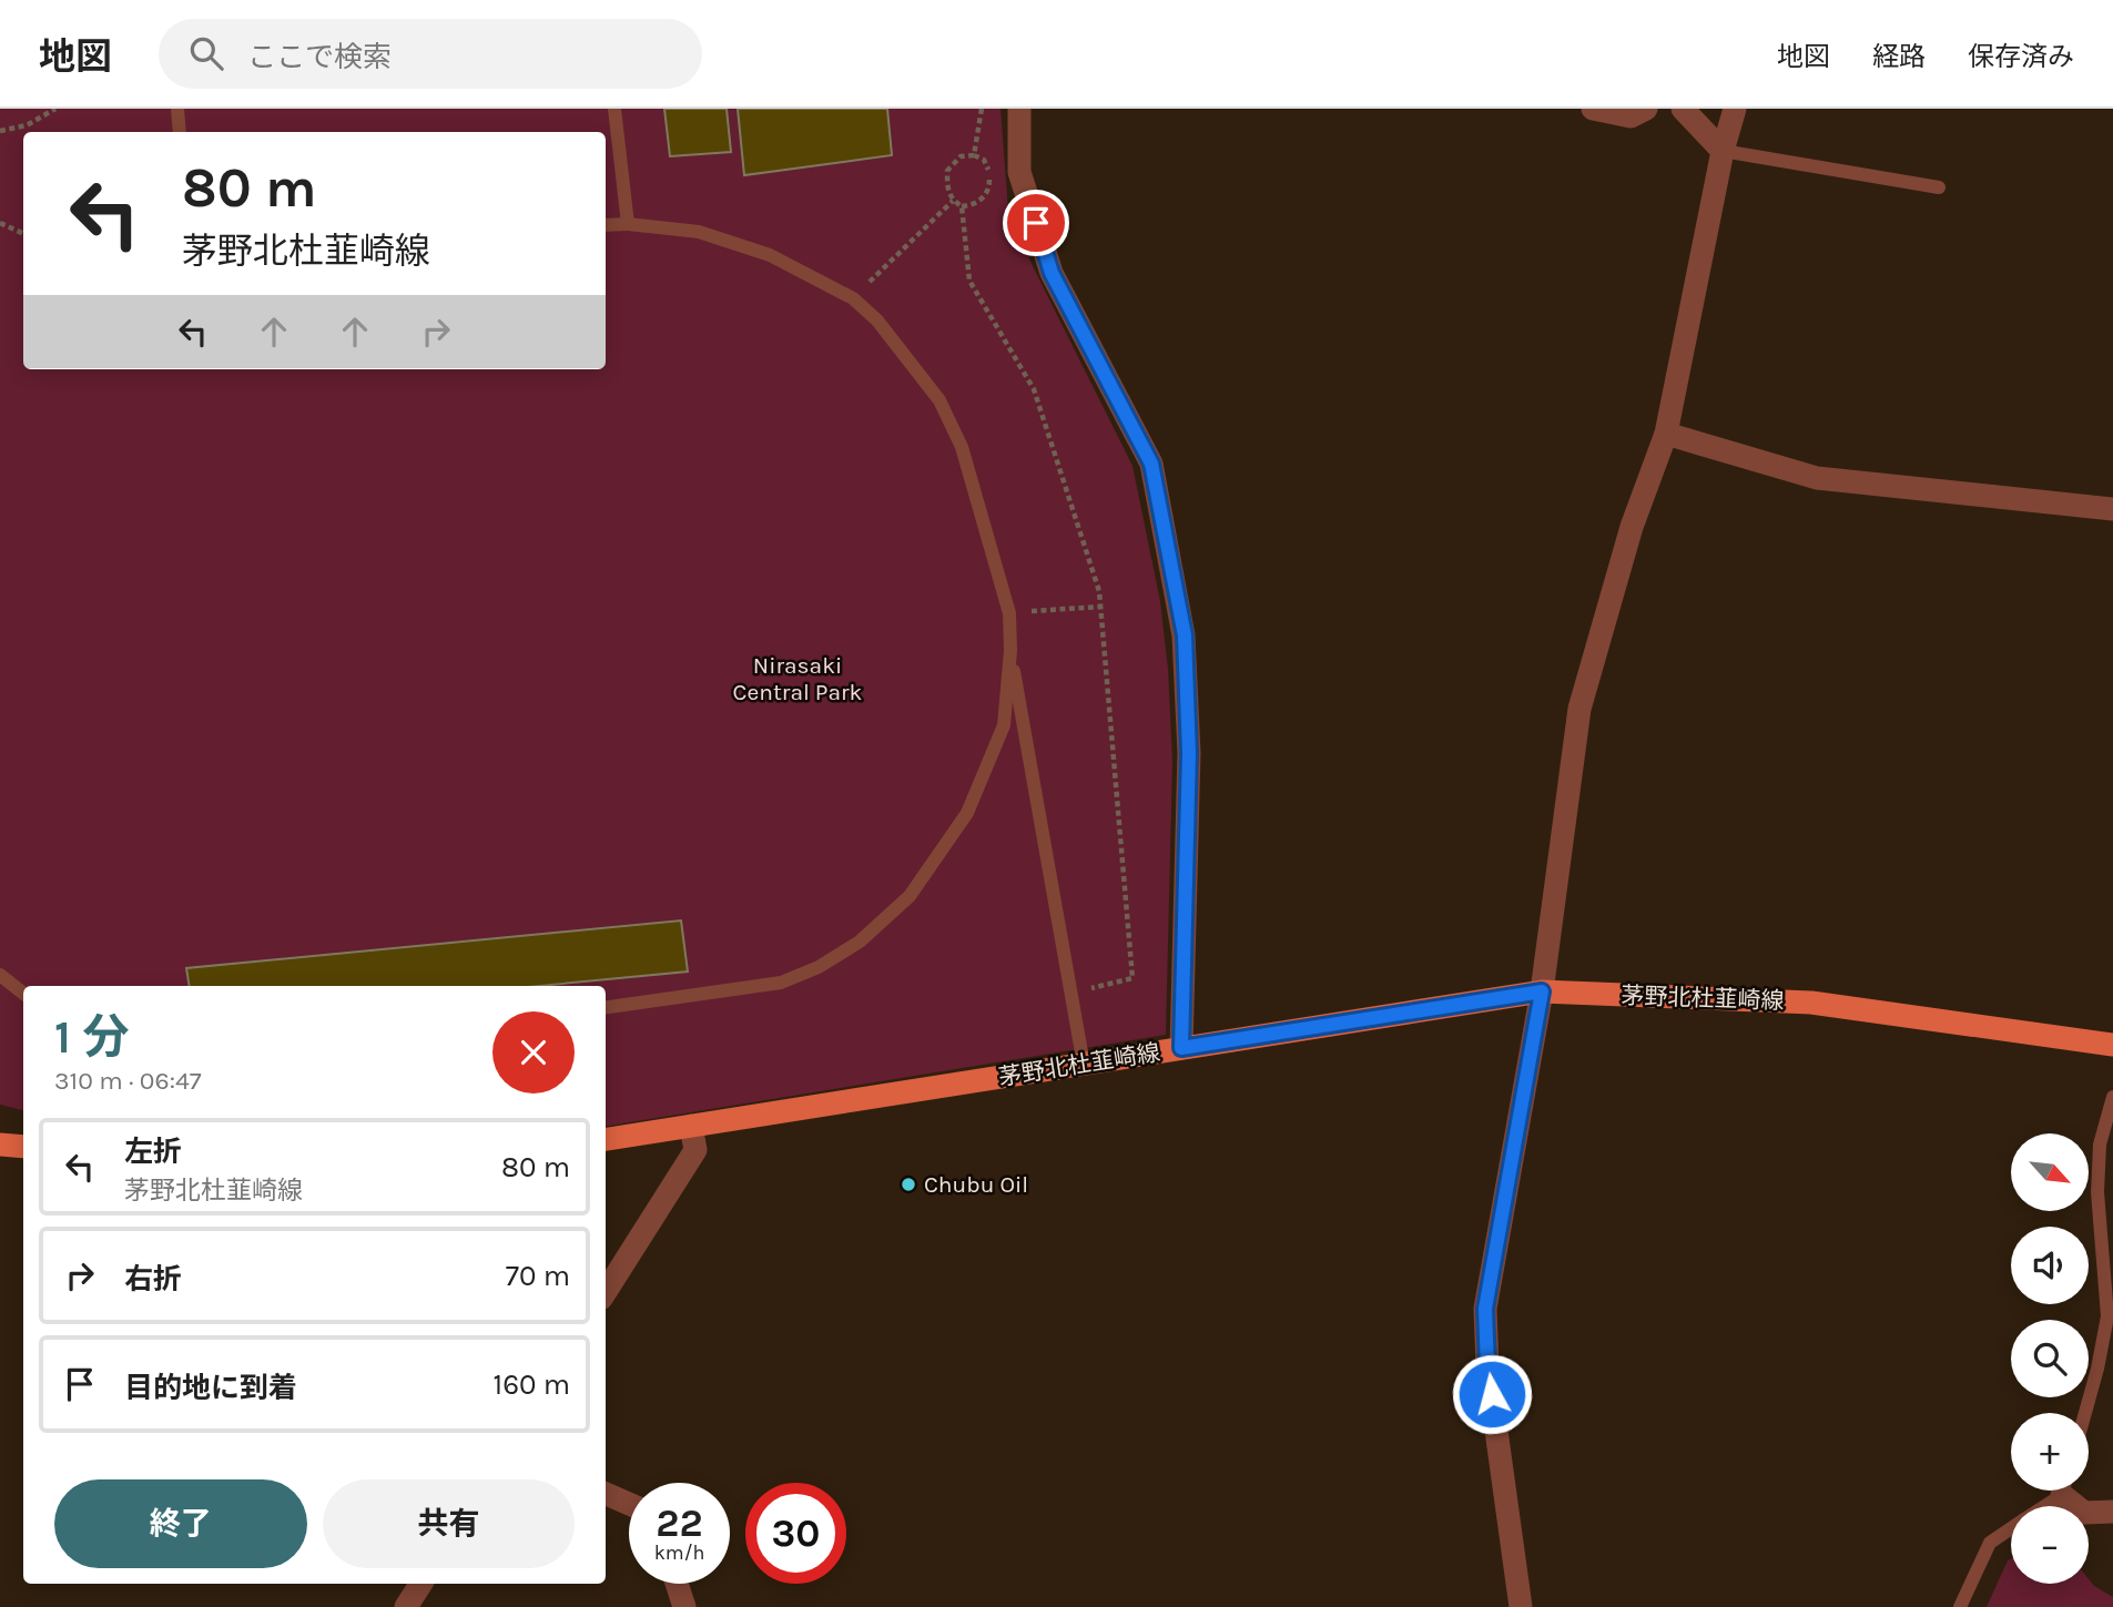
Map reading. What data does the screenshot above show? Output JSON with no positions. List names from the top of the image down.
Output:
{
  "streets": {
    "main road": ["茅野北杜韮崎線"]
  },
  "parks": ["Nirasaki Central Park"],
  "places": ["Chubu Oil"],
  "north": "bottom right",
  "page": {
    "header": "地図",
    "search": "ここで検索",
    "nav": ["地図", "経路", "保存済み"],
    "turn": ["80 m", "茅野北杜韮崎線"],
    "heading": ["1 分", "310 m · 06:47"],
    "list": [
      {
        "name": "左折",
        "note": "茅野北杜韮崎線",
        "value": "80 m"
      },
      {
        "name": "右折",
        "value": "70 m"
      },
      {
        "name": "目的地に到着",
        "value": "160 m"
      }
    ],
    "map_buttons": ["+", "−"],
    "buttons": ["終了", "共有"],
    "speed": "22 km/h",
    "limit": "30"
  }
}
